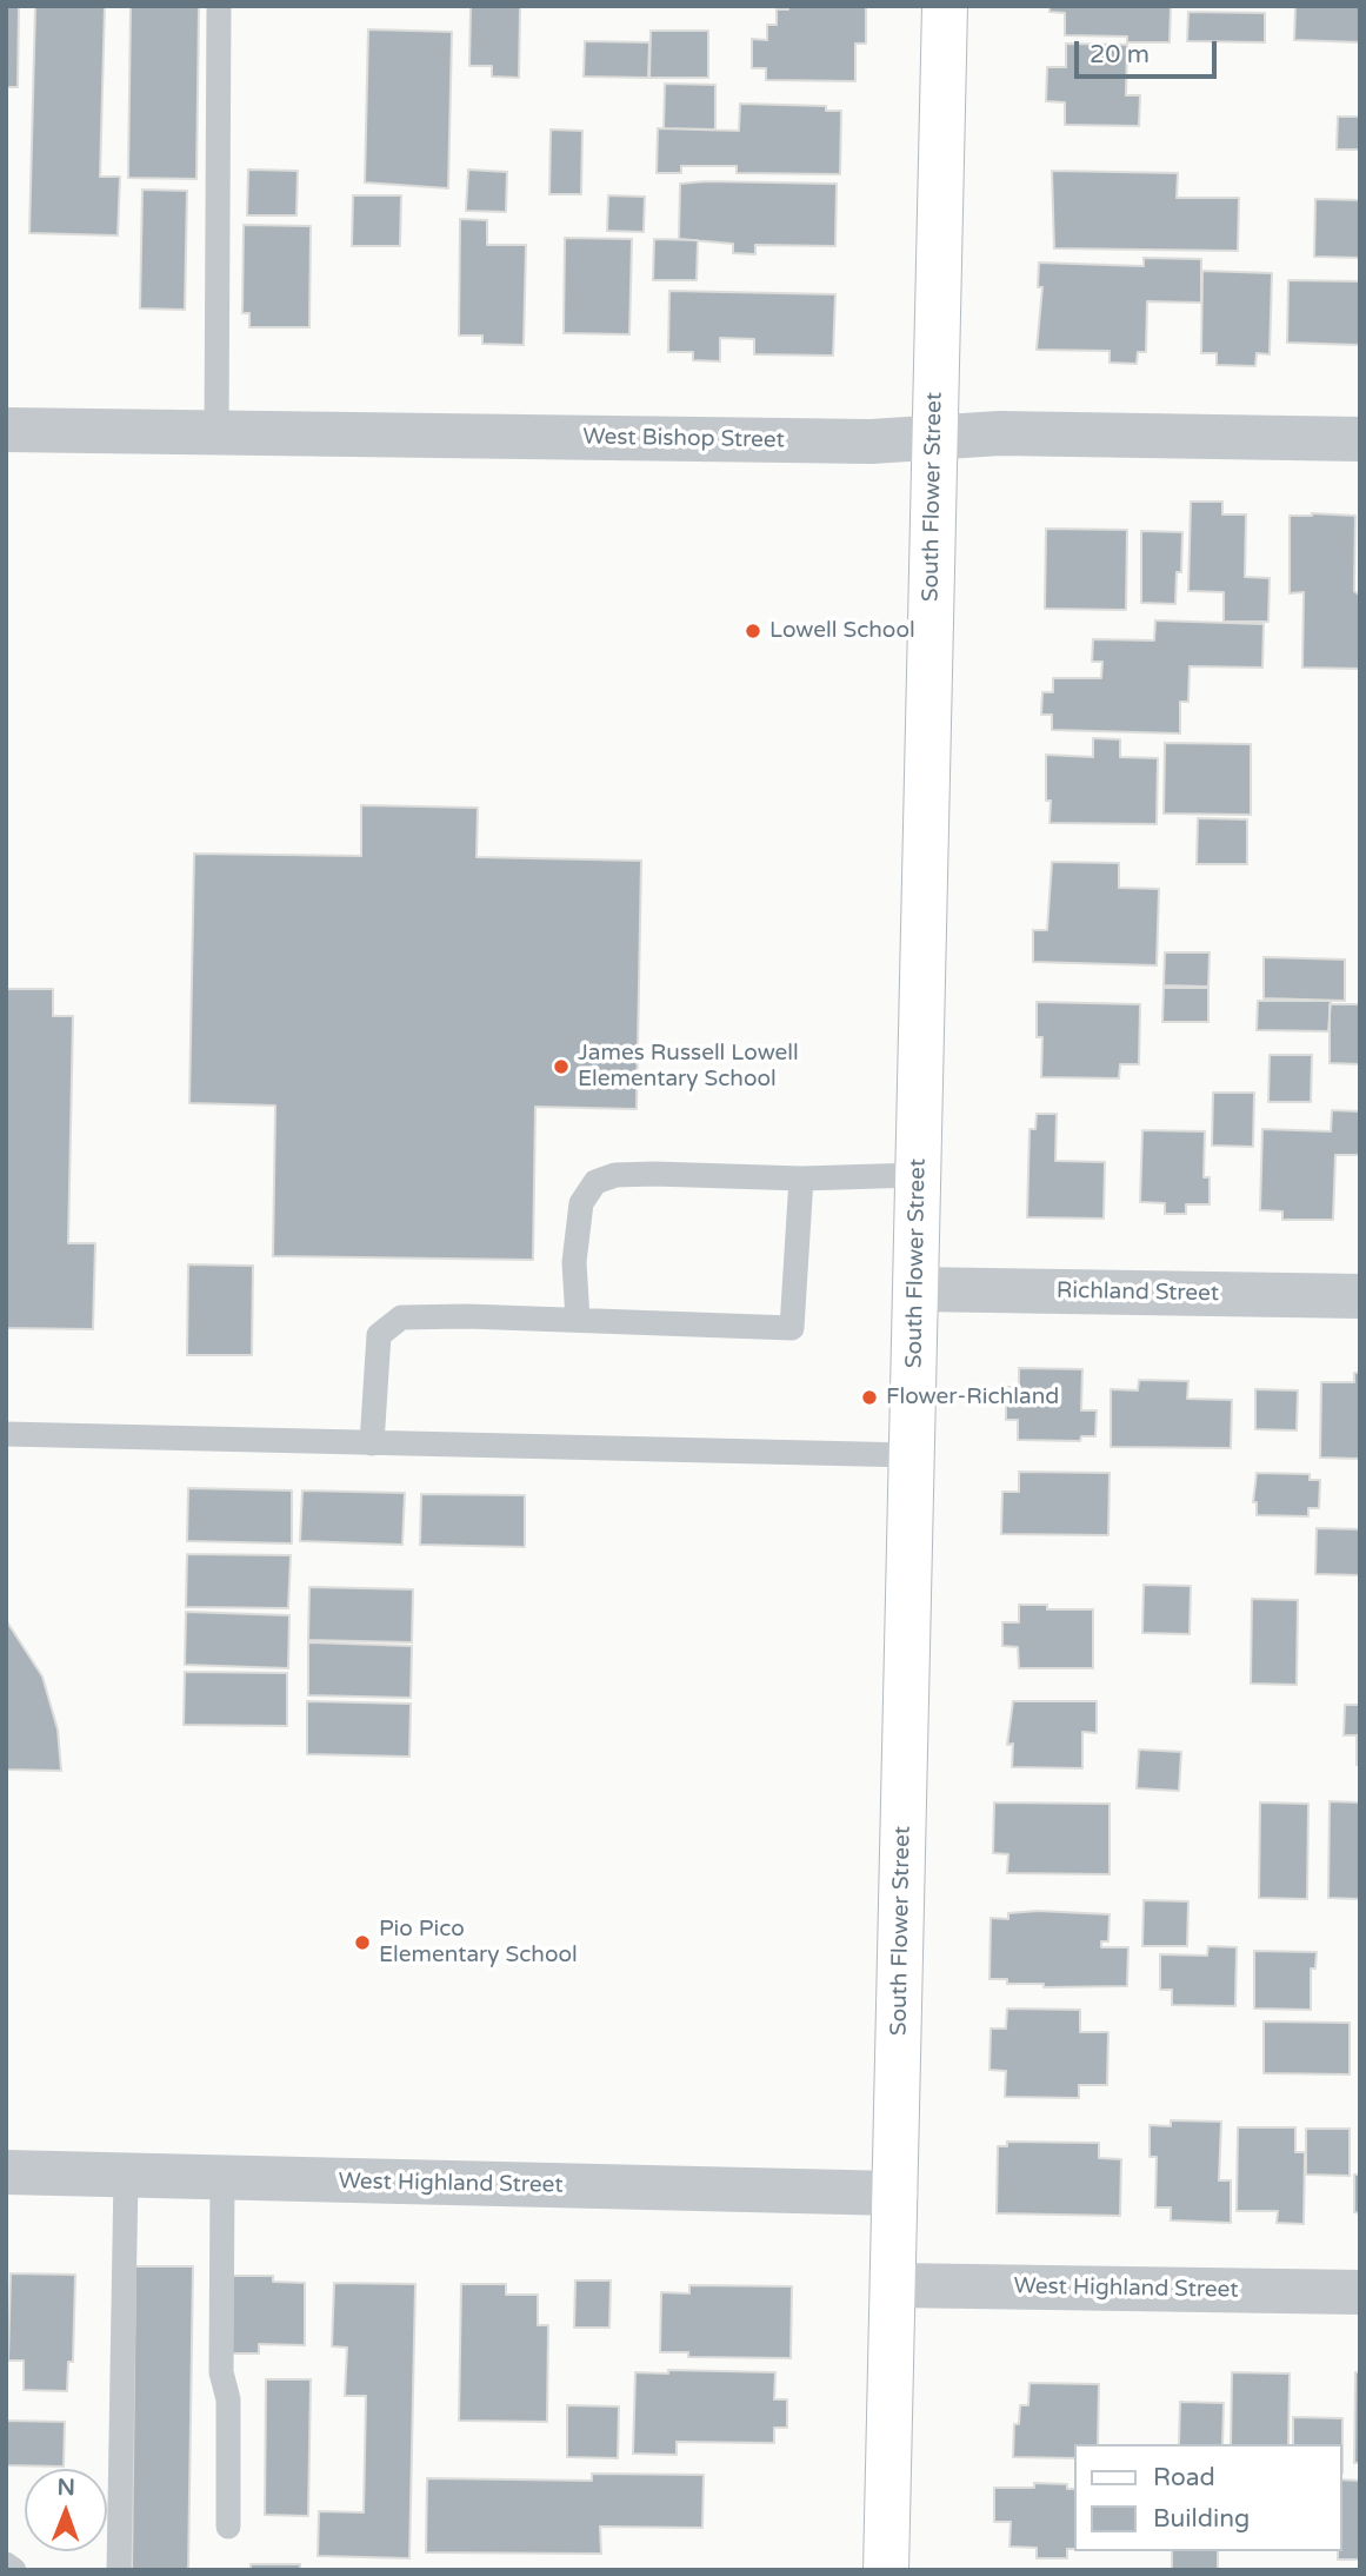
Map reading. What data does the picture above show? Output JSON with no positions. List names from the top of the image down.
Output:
{
  "streets": {
    "street": [
      "West Bishop Street",
      "South Flower Street",
      "Richland Street",
      "West Highland Street"
    ]
  },
  "crossings": [
    ["West Bishop Street", "South Flower Street"],
    ["South Flower Street", "Richland Street"],
    ["South Flower Street", "West Highland Street"]
  ],
  "places": [
    "Lowell School",
    "James Russell Lowell Elementary School",
    "Flower-Richland",
    "Pio Pico Elementary School"
  ],
  "legend": ["Road", "Building"],
  "scale_bar": "20 m",
  "north": "top"
}
